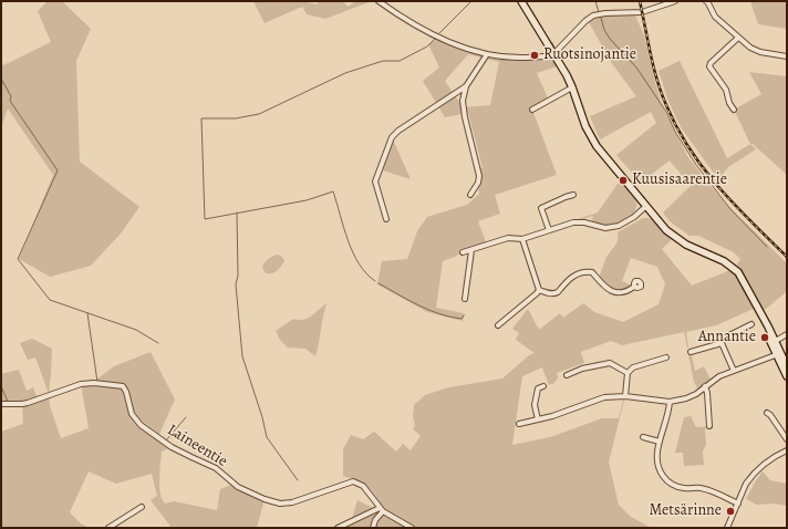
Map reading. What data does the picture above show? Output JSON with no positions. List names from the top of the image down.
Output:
{
  "streets": {
    "street": ["Laineentie"]
  },
  "places": [
    "Ruotsinojantie",
    "Kuusisaarentie",
    "Annantie",
    "Metsärinne"
  ]
}
